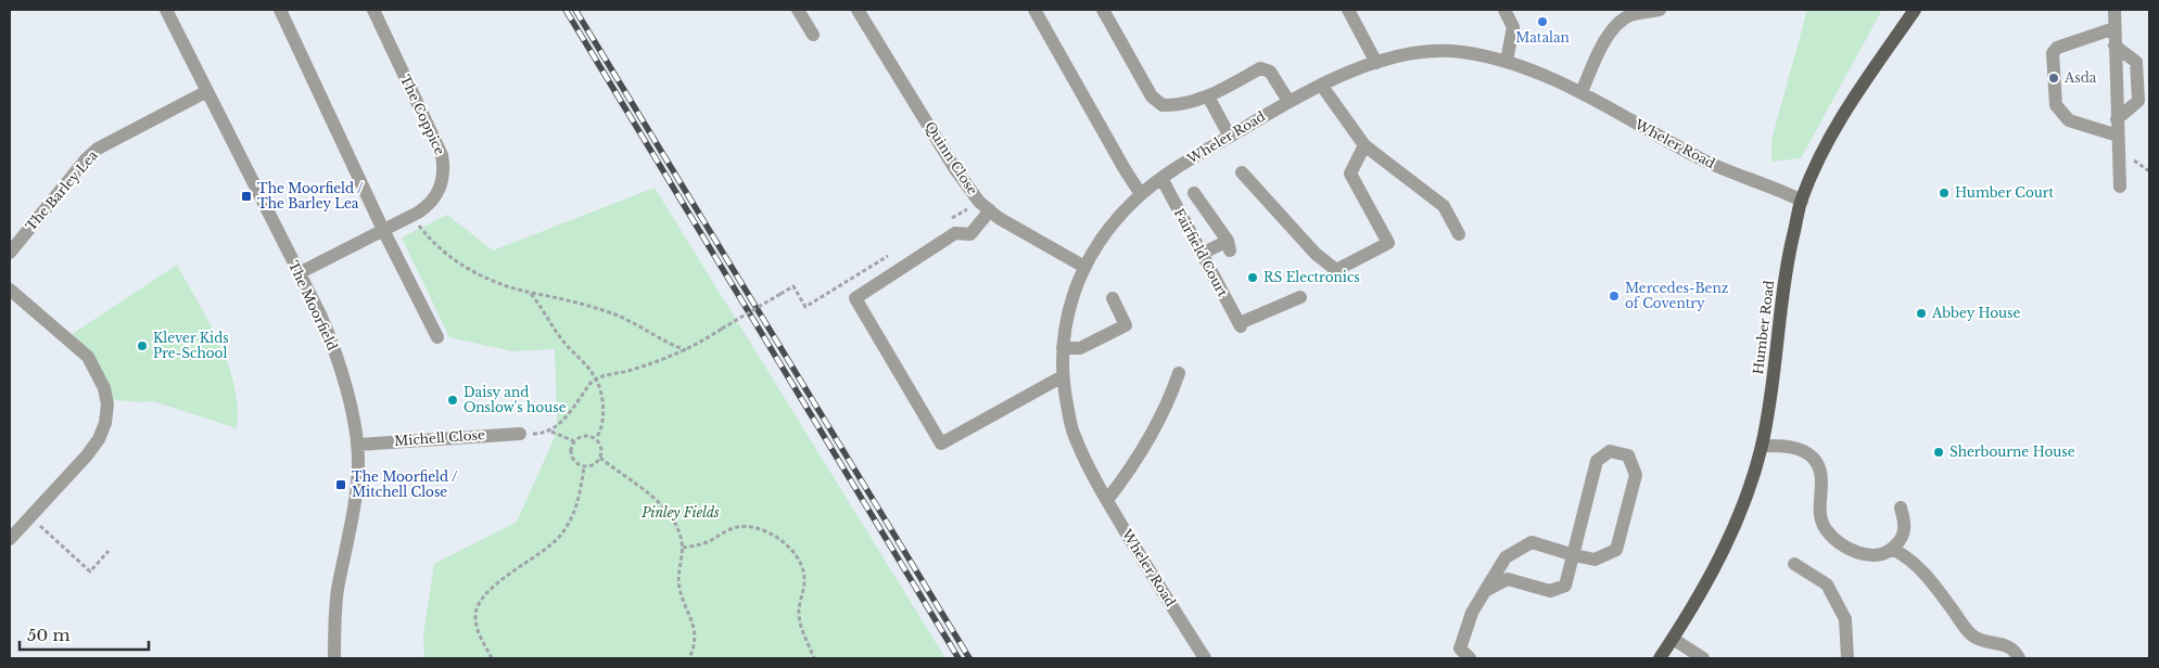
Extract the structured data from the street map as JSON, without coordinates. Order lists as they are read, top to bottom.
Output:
{
  "streets": {
    "main road": ["Humber Road"],
    "street": [
      "The Coppice",
      "Wheler Road",
      "Quinn Close",
      "The Barley Lea",
      "Fairfield Court",
      "The Moorfield",
      "Michell Close"
    ]
  },
  "crossings": [
    ["The Coppice", "The Moorfield"],
    ["Wheler Road", "Quinn Close"],
    ["Wheler Road", "Fairfield Court"],
    ["Wheler Road", "Humber Road"],
    ["The Barley Lea", "The Moorfield"],
    ["The Moorfield", "Michell Close"]
  ],
  "parks": ["Pinley Fields"],
  "places": {
    "other": [
      "Matalan",
      "Asda",
      "Humber Court",
      "RS Electronics",
      "Mercedes-Benz of Coventry",
      "Abbey House",
      "Klever Kids Pre-School",
      "Daisy and Onslow's house",
      "Sherbourne House"
    ],
    "transit": ["The Moorfield / The Barley Lea", "The Moorfield / Mitchell Close"]
  },
  "scale_bar": "50 m"
}
